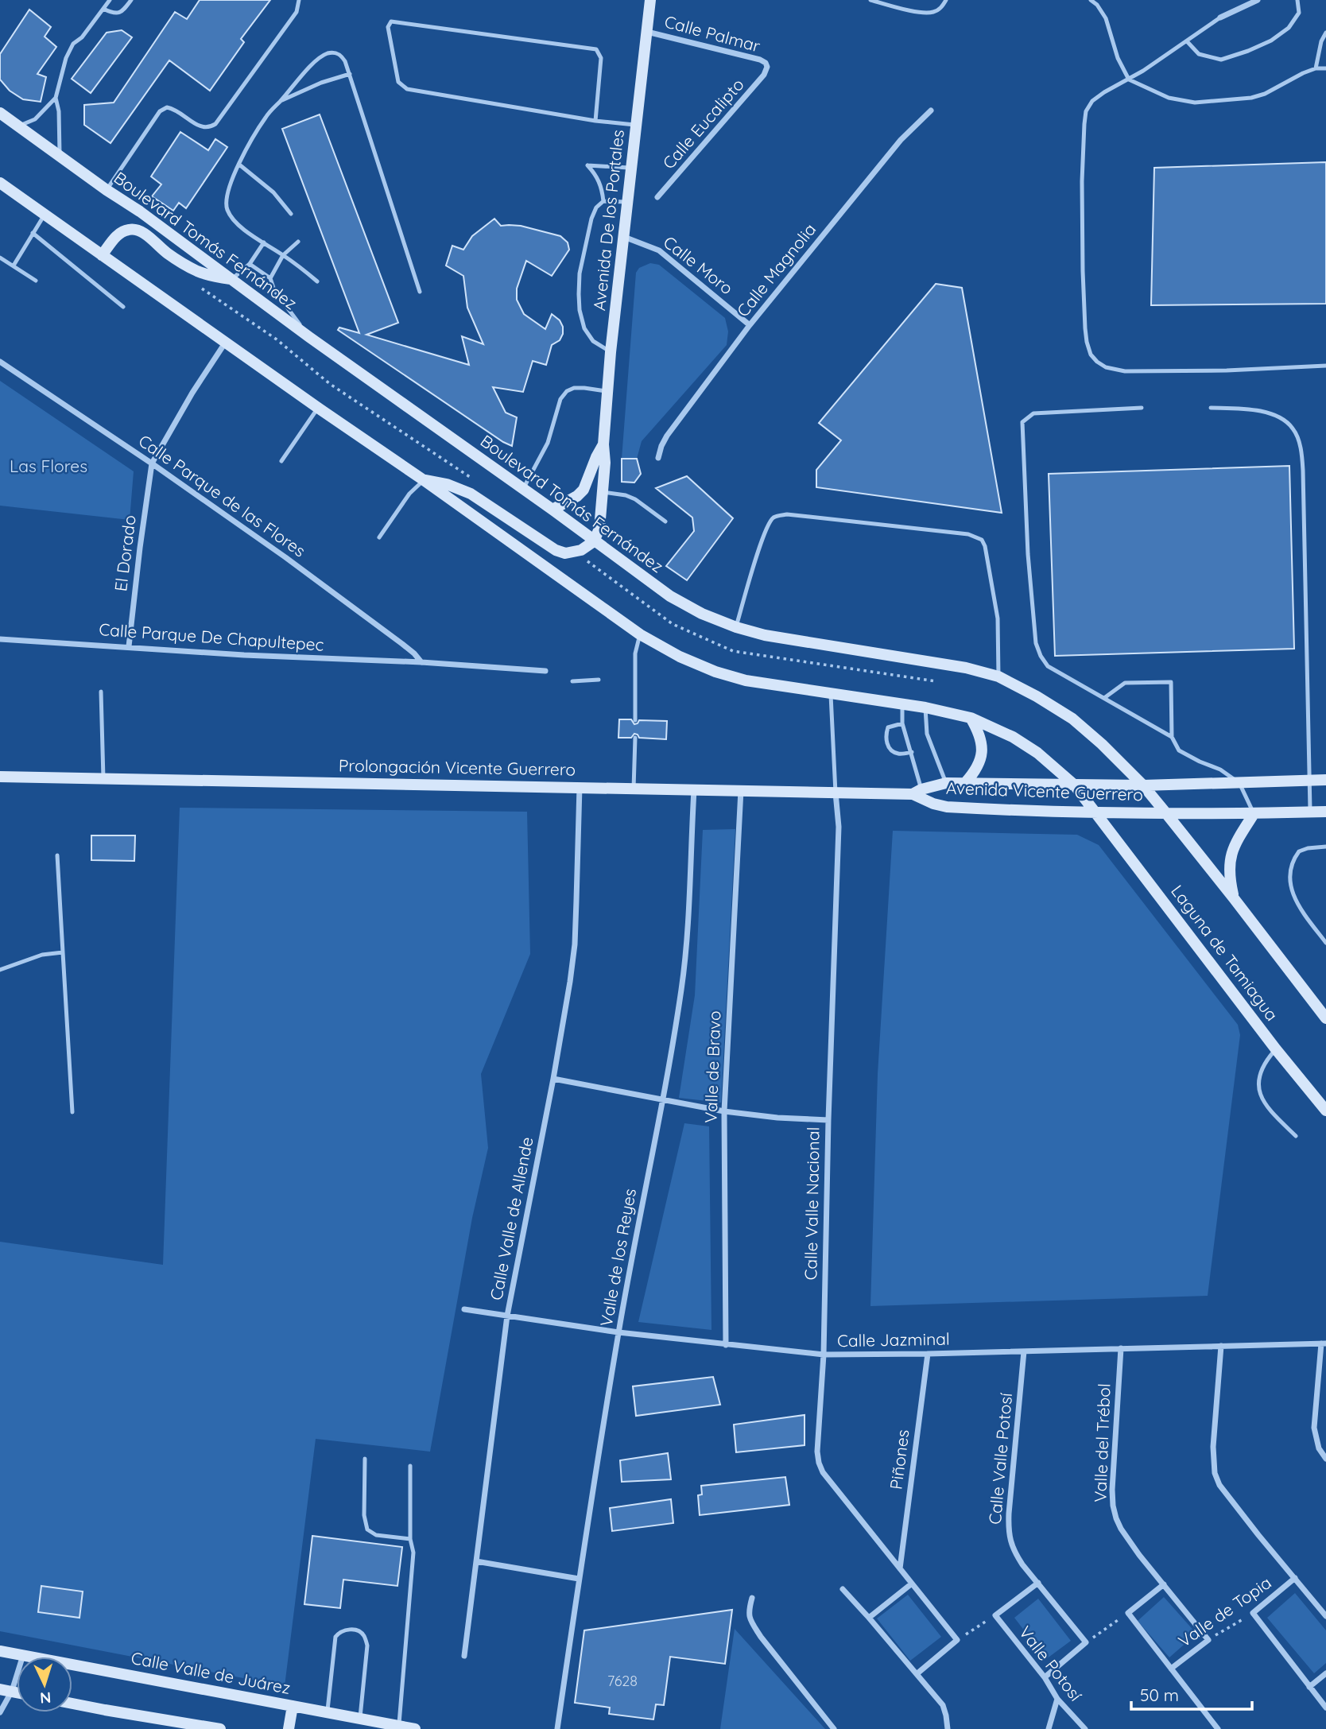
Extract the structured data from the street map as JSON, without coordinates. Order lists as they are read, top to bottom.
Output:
{
  "streets": {
    "main road": [
      "Avenida De los Portales",
      "Boulevard Tomás Fernández",
      "Prolongación Vicente Guerrero",
      "Avenida Vicente Guerrero",
      "Laguna de Tamiagua",
      "Calle Valle de Juárez"
    ],
    "street": [
      "Calle Palmar",
      "Calle Eucalipto",
      "Calle Moro",
      "Calle Magnolia",
      "Calle Parque de las Flores",
      "El Dorado",
      "Calle Parque De Chapultepec",
      "Valle de Bravo",
      "Calle Valle Nacional",
      "Calle Valle de Allende",
      "Valle de los Reyes",
      "Calle Jazminal",
      "Valle del Trébol",
      "Calle Valle Potosí",
      "Piñones",
      "Valle de Topia",
      "Valle Potosí"
    ]
  },
  "crossings": [
    ["Calle Palmar", "Calle Eucalipto"],
    ["Calle Palmar", "Avenida De los Portales"],
    ["Avenida De los Portales", "Boulevard Tomás Fernández"],
    ["Avenida De los Portales", "Calle Moro"],
    ["Boulevard Tomás Fernández", "Avenida Vicente Guerrero"],
    ["Calle Moro", "Calle Magnolia"],
    ["Calle Parque de las Flores", "El Dorado"],
    ["Calle Parque de las Flores", "Calle Parque De Chapultepec"],
    ["El Dorado", "Calle Parque De Chapultepec"],
    ["Prolongación Vicente Guerrero", "Avenida Vicente Guerrero"],
    ["Prolongación Vicente Guerrero", "Valle de Bravo"],
    ["Prolongación Vicente Guerrero", "Calle Valle Nacional"],
    ["Prolongación Vicente Guerrero", "Calle Valle de Allende"],
    ["Prolongación Vicente Guerrero", "Valle de los Reyes"],
    ["Avenida Vicente Guerrero", "Laguna de Tamiagua"],
    ["Valle de Bravo", "Calle Jazminal"],
    ["Calle Valle Nacional", "Calle Jazminal"],
    ["Calle Valle Nacional", "Piñones"],
    ["Calle Valle de Allende", "Calle Jazminal"],
    ["Valle de los Reyes", "Calle Jazminal"],
    ["Calle Jazminal", "Valle del Trébol"],
    ["Calle Jazminal", "Calle Valle Potosí"],
    ["Calle Jazminal", "Piñones"],
    ["Valle del Trébol", "Valle de Topia"]
  ],
  "parks": ["Las Flores"],
  "house_numbers": ["7628"],
  "scale_bar": "50 m",
  "north": "bottom"
}
